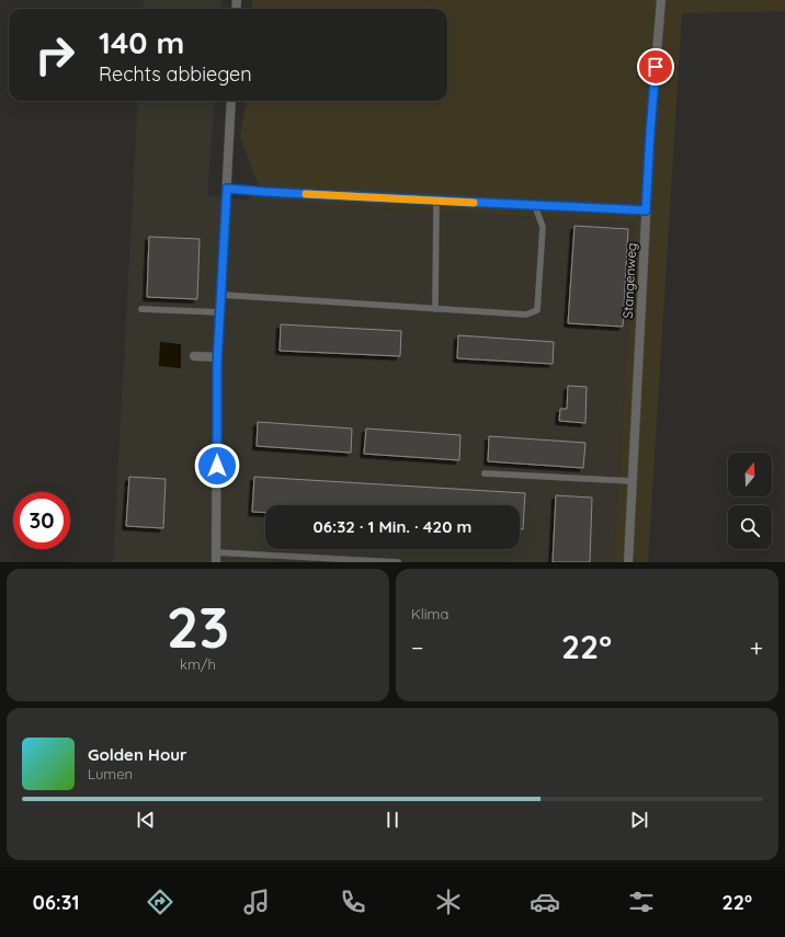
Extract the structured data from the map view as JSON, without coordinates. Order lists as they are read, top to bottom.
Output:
{
  "streets": {
    "street": ["Stangenweg"]
  },
  "north": "top",
  "page": {
    "turn": ["140 m", "Rechts abbiegen"],
    "limit": "30",
    "trip": "06:32 · 1 Min. · 420 m",
    "tile": [
      ["23", "km/h"],
      "Klima"
    ],
    "heat": ["−", "22°", "+"],
    "song": ["Golden Hour", "Lumen"],
    "tabs": ["06:31", "22°"]
  }
}
